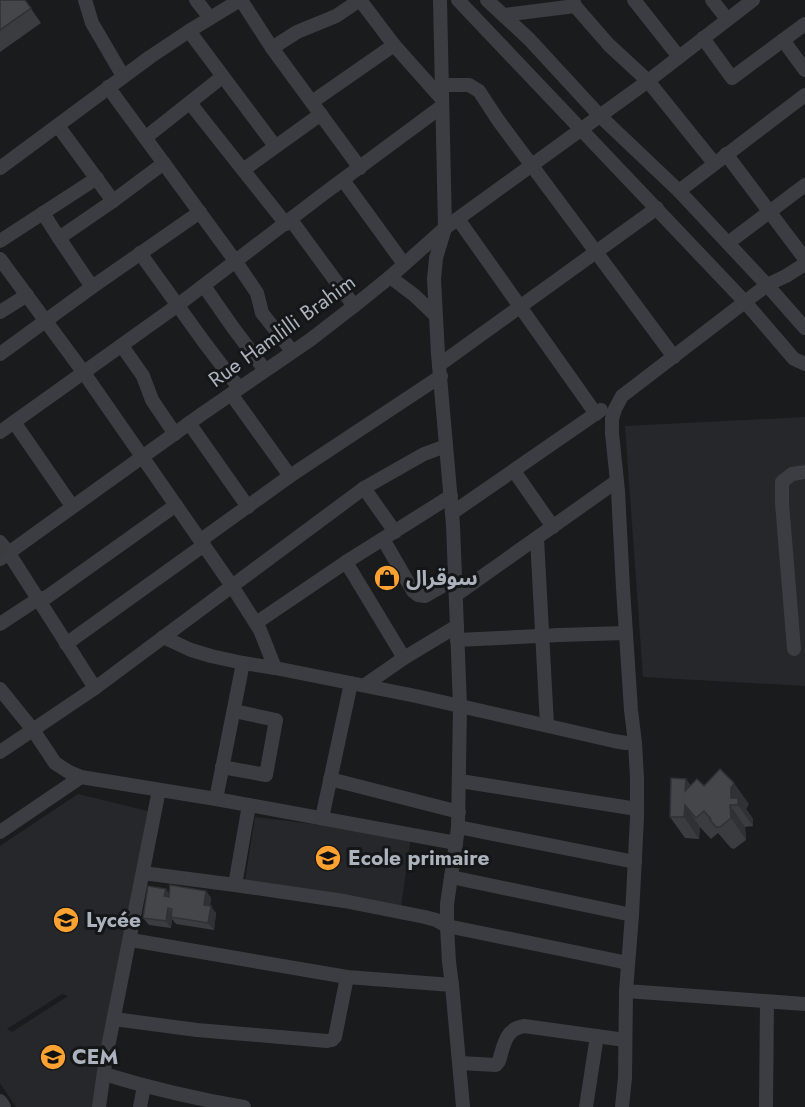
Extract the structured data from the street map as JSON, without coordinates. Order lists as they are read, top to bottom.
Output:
{
  "streets": {
    "street": ["Rue Hamlilli Brahim"]
  },
  "places": {
    "shop": ["سوقرال"],
    "school or university": ["Ecole primaire", "Lycée", "CEM"]
  }
}
